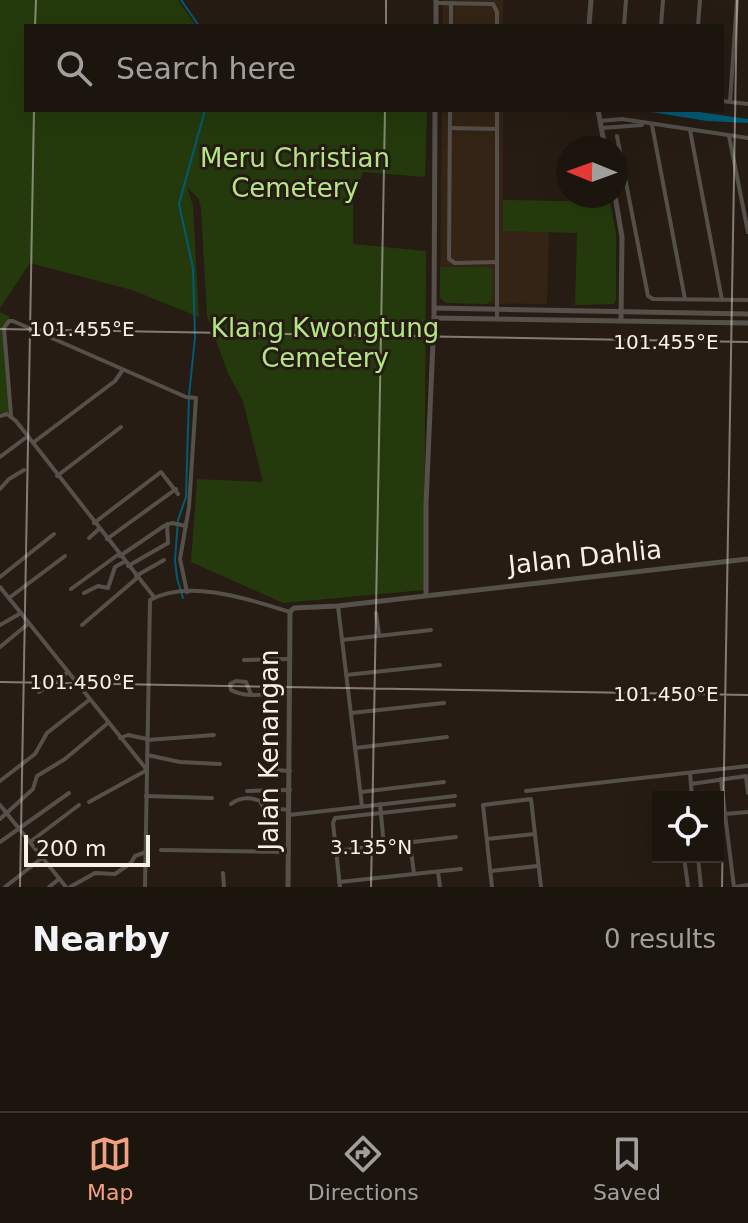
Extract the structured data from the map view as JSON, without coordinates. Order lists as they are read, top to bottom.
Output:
{
  "streets": {
    "street": ["Jalan Dahlia", "Jalan Kenangan"]
  },
  "crossings": [
    ["Jalan Dahlia", "Jalan Kenangan"]
  ],
  "parks": ["Meru Christian Cemetery", "Klang Kwongtung Cemetery"],
  "scale_bar": "200 m",
  "north": "left",
  "page": {
    "search": "Search here",
    "scale": "200 m",
    "heading": ["Nearby", "0 results"],
    "nav": ["Map", "Directions", "Saved"]
  },
  "coordinates": ["101.455°E", "101.450°E", "3.135°N"]
}
